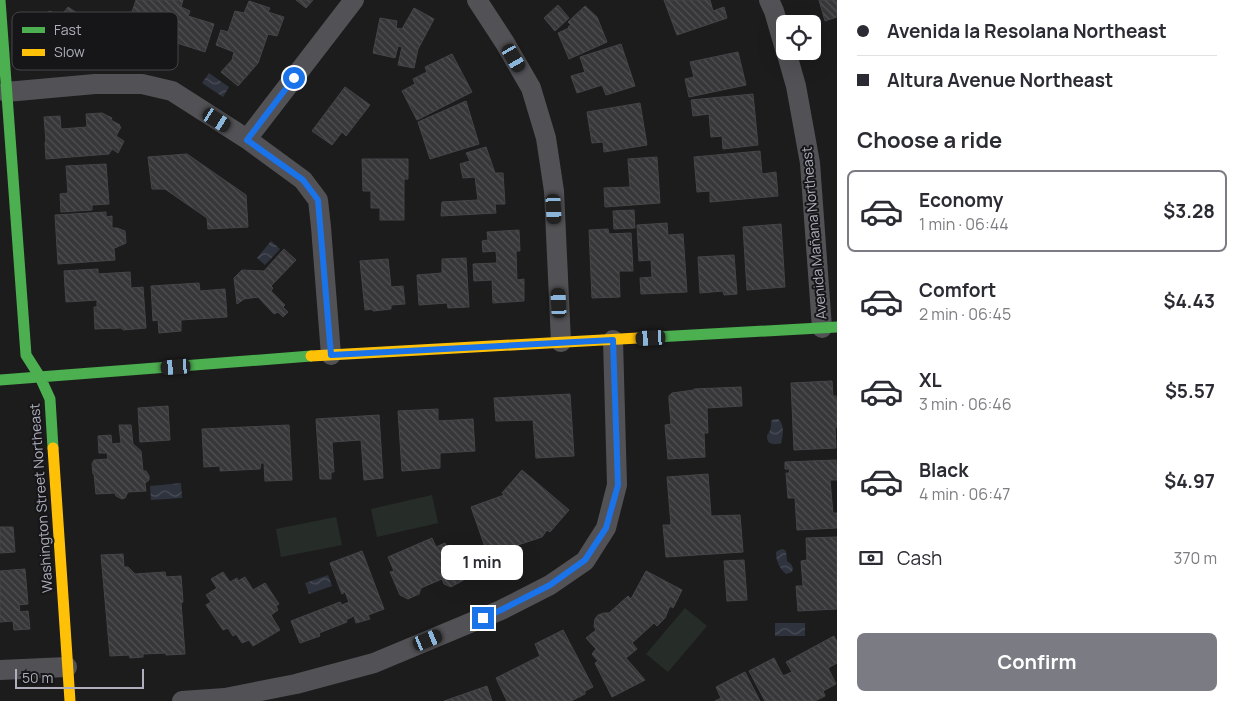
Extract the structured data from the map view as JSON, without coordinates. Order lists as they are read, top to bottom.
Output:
{
  "streets": {
    "street": ["Avenida Mañana Northeast", "Washington Street Northeast"]
  },
  "legend": ["Fast", "Slow"],
  "scale_bar": "50 m",
  "page": {
    "banner": ["Avenida la Resolana Northeast", "Altura Avenue Northeast"],
    "heading": "Choose a ride",
    "list": [
      {
        "name": "Economy",
        "note": "1 min · 06:44",
        "value": "$3.28"
      },
      {
        "name": "Comfort",
        "note": "2 min · 06:45",
        "value": "$4.43"
      },
      {
        "name": "XL",
        "note": "3 min · 06:46",
        "value": "$5.57"
      },
      {
        "name": "Black",
        "note": "4 min · 06:47",
        "value": "$4.97"
      }
    ],
    "pay": ["Cash", "370 m"],
    "bubble": "1 min",
    "buttons": "Confirm",
    "scale": "50 m"
  }
}
